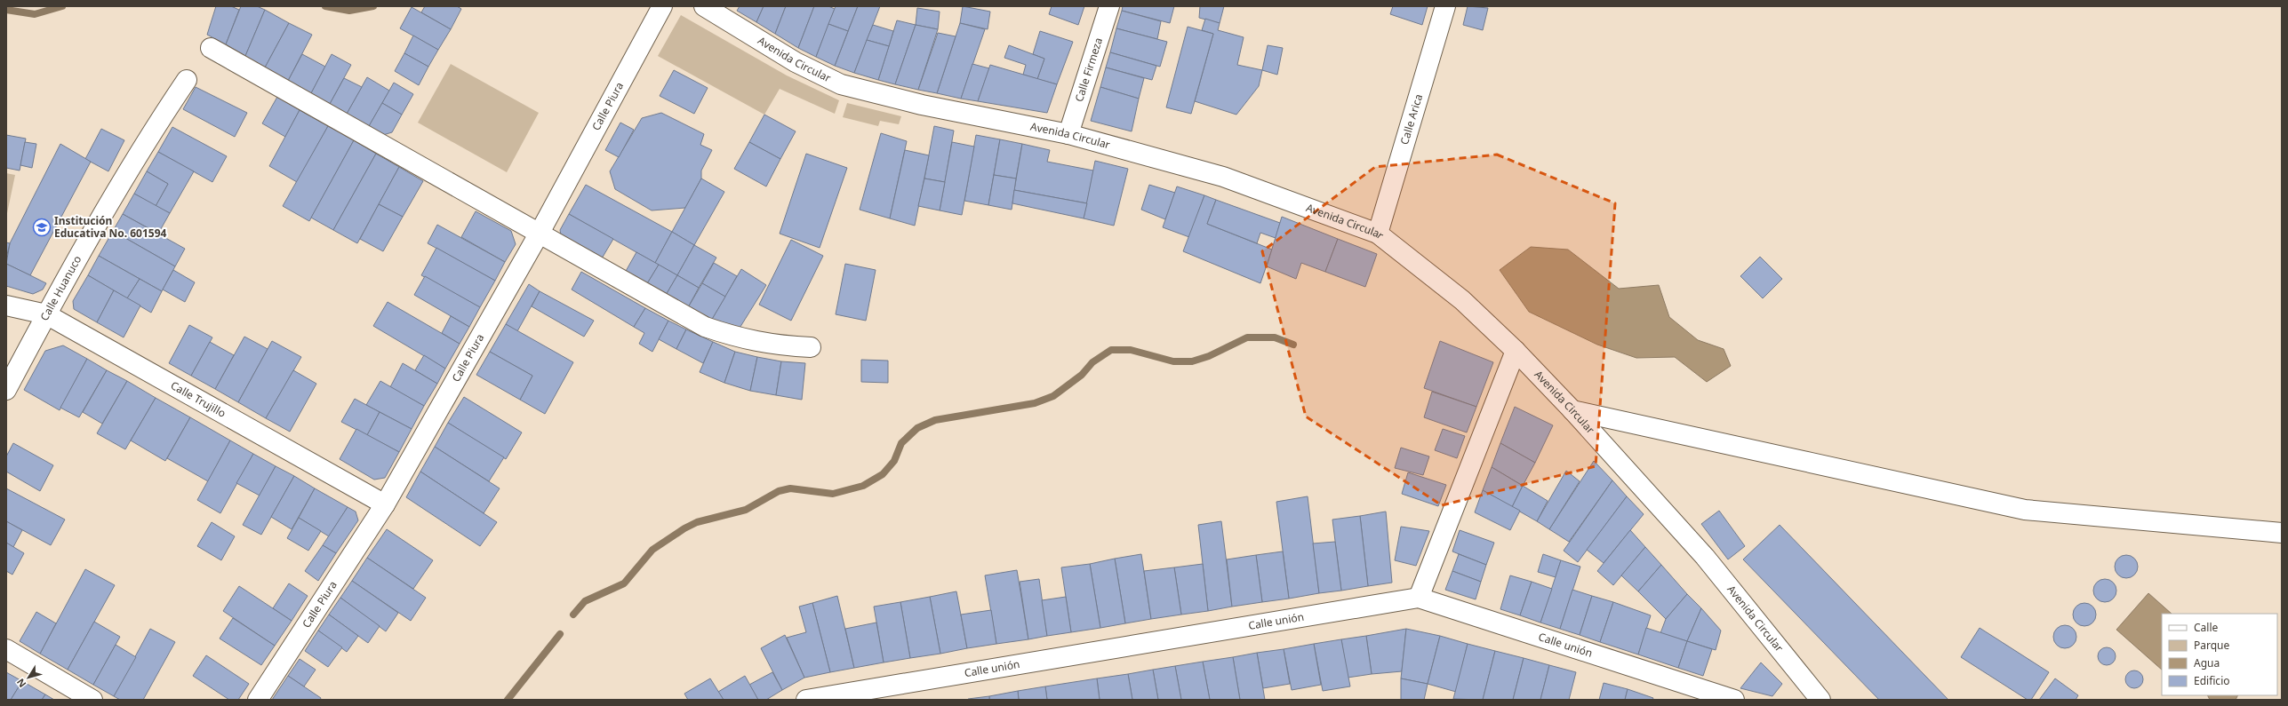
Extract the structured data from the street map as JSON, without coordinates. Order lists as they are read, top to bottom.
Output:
{
  "streets": {
    "street": [
      "Avenida Circular",
      "Calle Firmeza",
      "Calle Piura",
      "Calle Arica",
      "Calle Huanuco",
      "Calle Trujillo",
      "Calle unión"
    ]
  },
  "crossings": [
    ["Avenida Circular", "Calle Firmeza"],
    ["Avenida Circular", "Calle Arica"],
    ["Calle Piura", "Calle Trujillo"],
    ["Calle Huanuco", "Calle Trujillo"]
  ],
  "places": {
    "school or university": ["Institución Educativa No. 601594"]
  },
  "legend": [
    "Calle",
    "Parque",
    "Agua",
    "Edificio"
  ],
  "north": "bottom left"
}
